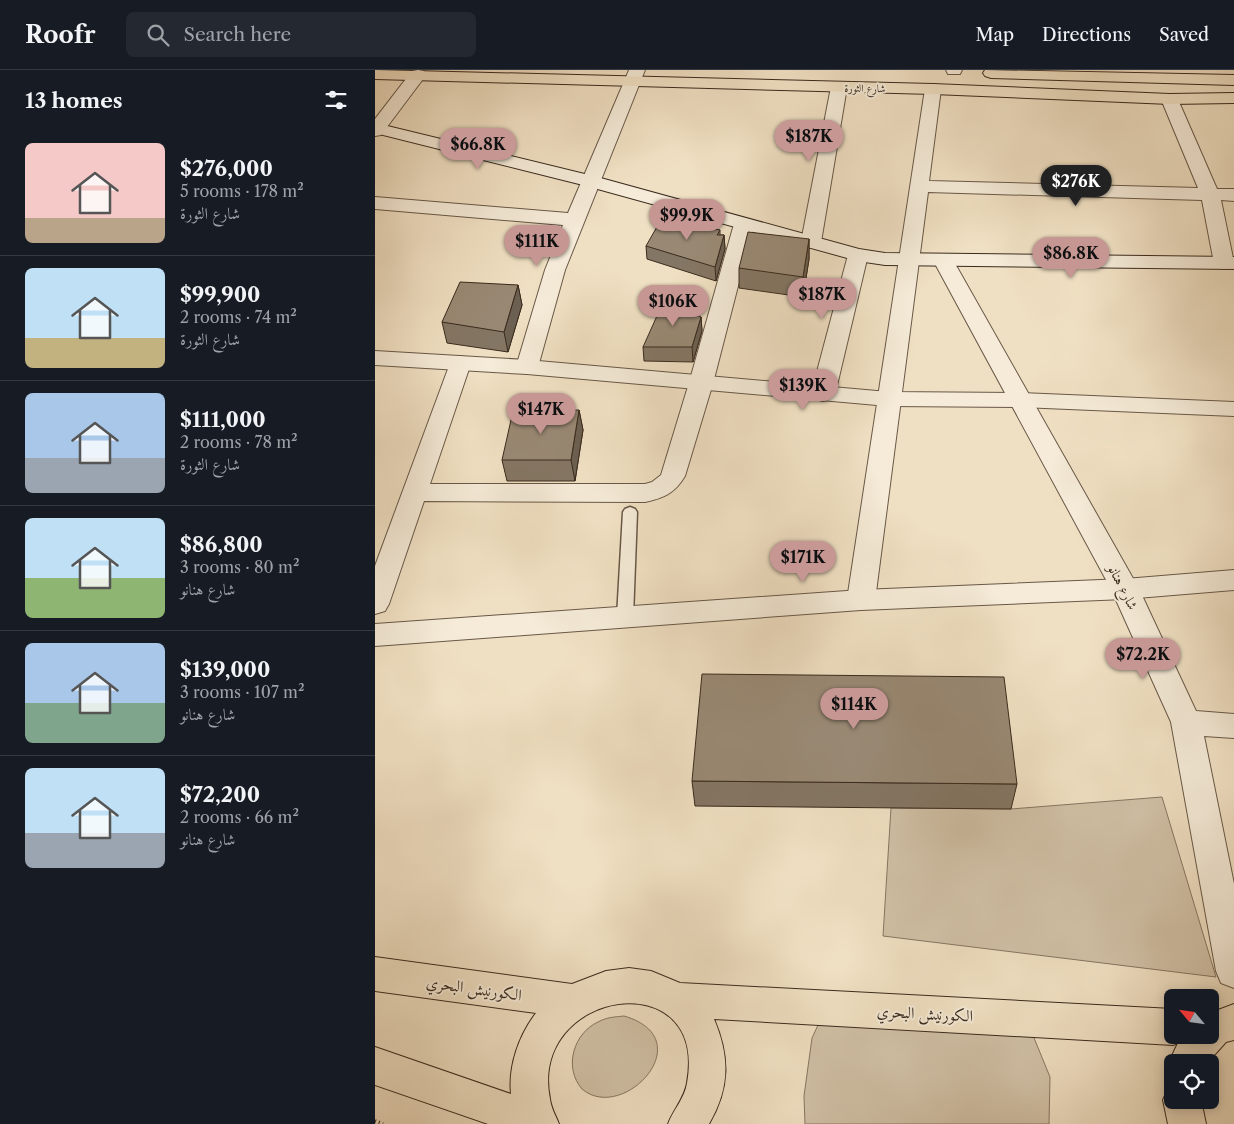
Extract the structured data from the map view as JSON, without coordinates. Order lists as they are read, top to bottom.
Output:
{
  "streets": {
    "main road": ["شارع الثورة", "الكورنيش البحري"],
    "street": ["شارع هنانو"]
  },
  "north": "top left",
  "page": {
    "header": "Roofr",
    "search": "Search here",
    "nav": ["Map", "Directions", "Saved"],
    "heading": "13 homes",
    "price": [
      "$187K",
      "$66.8K",
      "$276K",
      "$99.9K",
      "$111K",
      "$86.8K",
      "$187K",
      "$106K",
      "$139K",
      "$147K",
      "$171K",
      "$72.2K",
      "$114K"
    ],
    "list": [
      {
        "name": "$276,000",
        "note": "5 rooms · 178 m² · شارع الثورة"
      },
      {
        "name": "$99,900",
        "note": "2 rooms · 74 m² · شارع الثورة"
      },
      {
        "name": "$111,000",
        "note": "2 rooms · 78 m² · شارع الثورة"
      },
      {
        "name": "$86,800",
        "note": "3 rooms · 80 m² · شارع هنانو"
      },
      {
        "name": "$139,000",
        "note": "3 rooms · 107 m² · شارع هنانو"
      },
      {
        "name": "$72,200",
        "note": "2 rooms · 66 m² · شارع هنانو"
      }
    ]
  }
}
